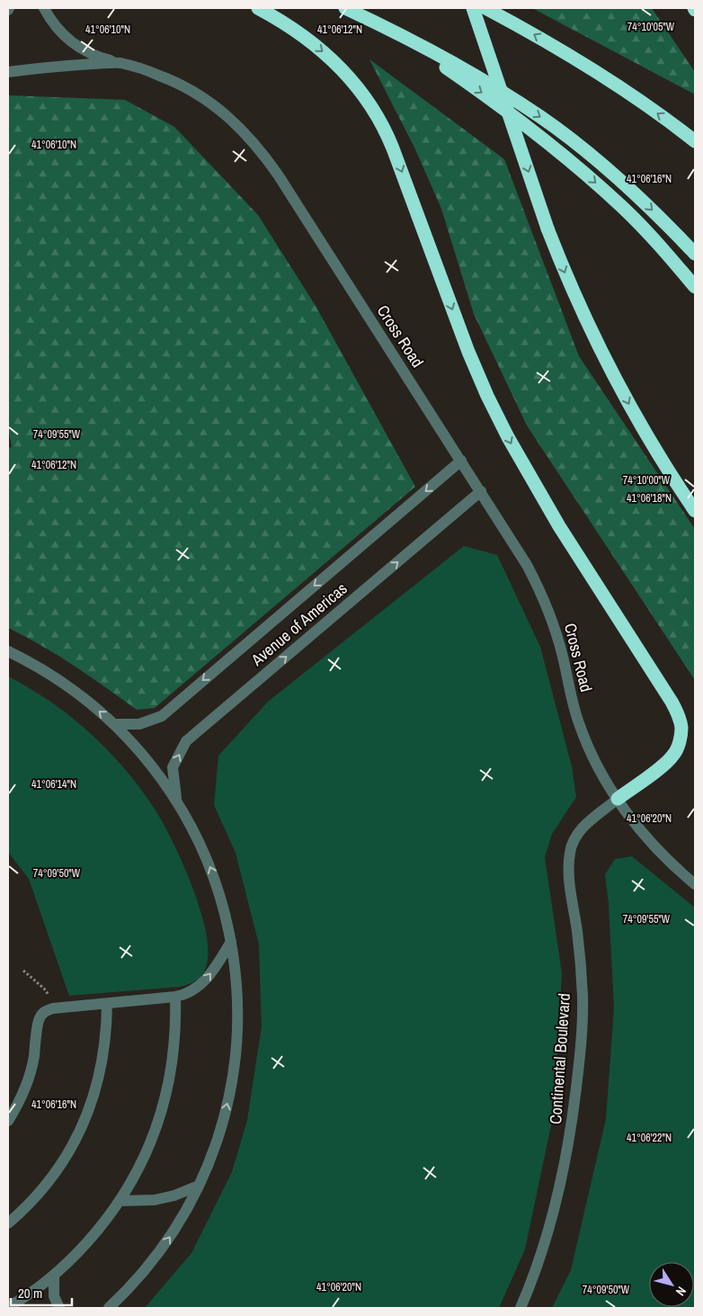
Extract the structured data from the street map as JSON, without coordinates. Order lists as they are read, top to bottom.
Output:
{
  "streets": {
    "street": ["Cross Road", "Avenue of Americas", "Continental Boulevard"]
  },
  "crossings": [
    ["Cross Road", "Avenue of Americas"],
    ["Cross Road", "Continental Boulevard"]
  ],
  "scale_bar": "20 m",
  "north": "bottom right",
  "coordinates": [
    "74°10'05\"W",
    "41°06'12\"N",
    "41°06'10\"N",
    "41°06'16\"N",
    "74°09'55\"W",
    "74°10'00\"W",
    "41°06'18\"N",
    "41°06'14\"N",
    "41°06'20\"N",
    "74°09'50\"W",
    "41°06'22\"N"
  ]
}
